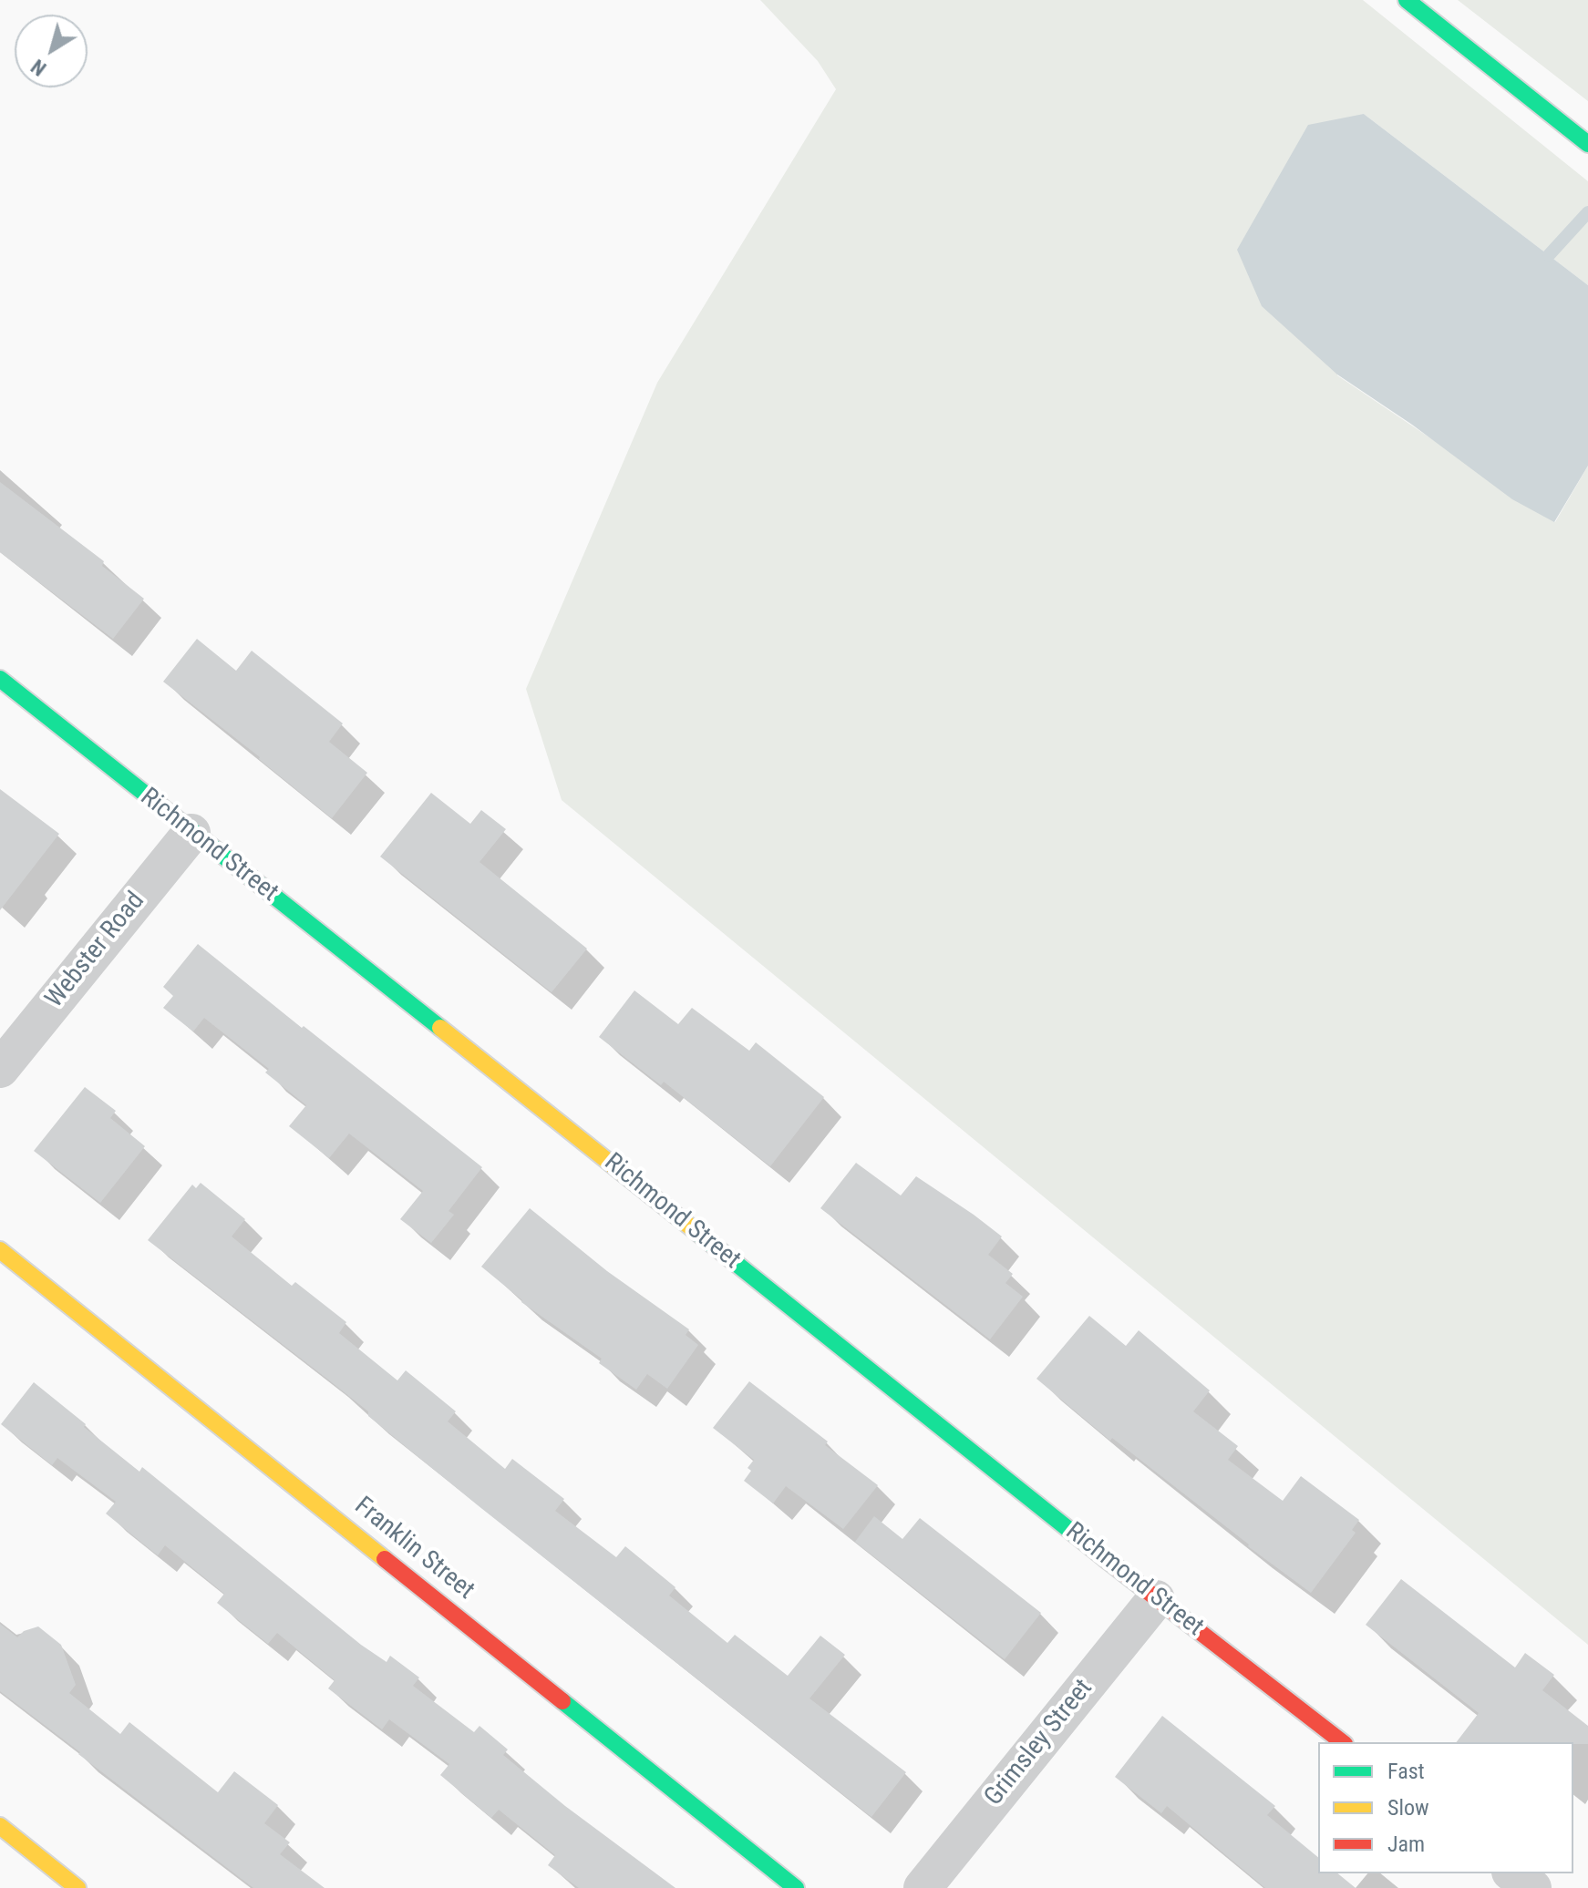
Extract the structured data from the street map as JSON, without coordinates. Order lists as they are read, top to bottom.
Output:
{
  "streets": {
    "street": [
      "Richmond Street",
      "Webster Road",
      "Franklin Street",
      "Grimsley Street"
    ]
  },
  "crossings": [
    ["Richmond Street", "Webster Road"],
    ["Richmond Street", "Grimsley Street"]
  ],
  "legend": ["Fast", "Slow", "Jam"],
  "north": "bottom left"
}
